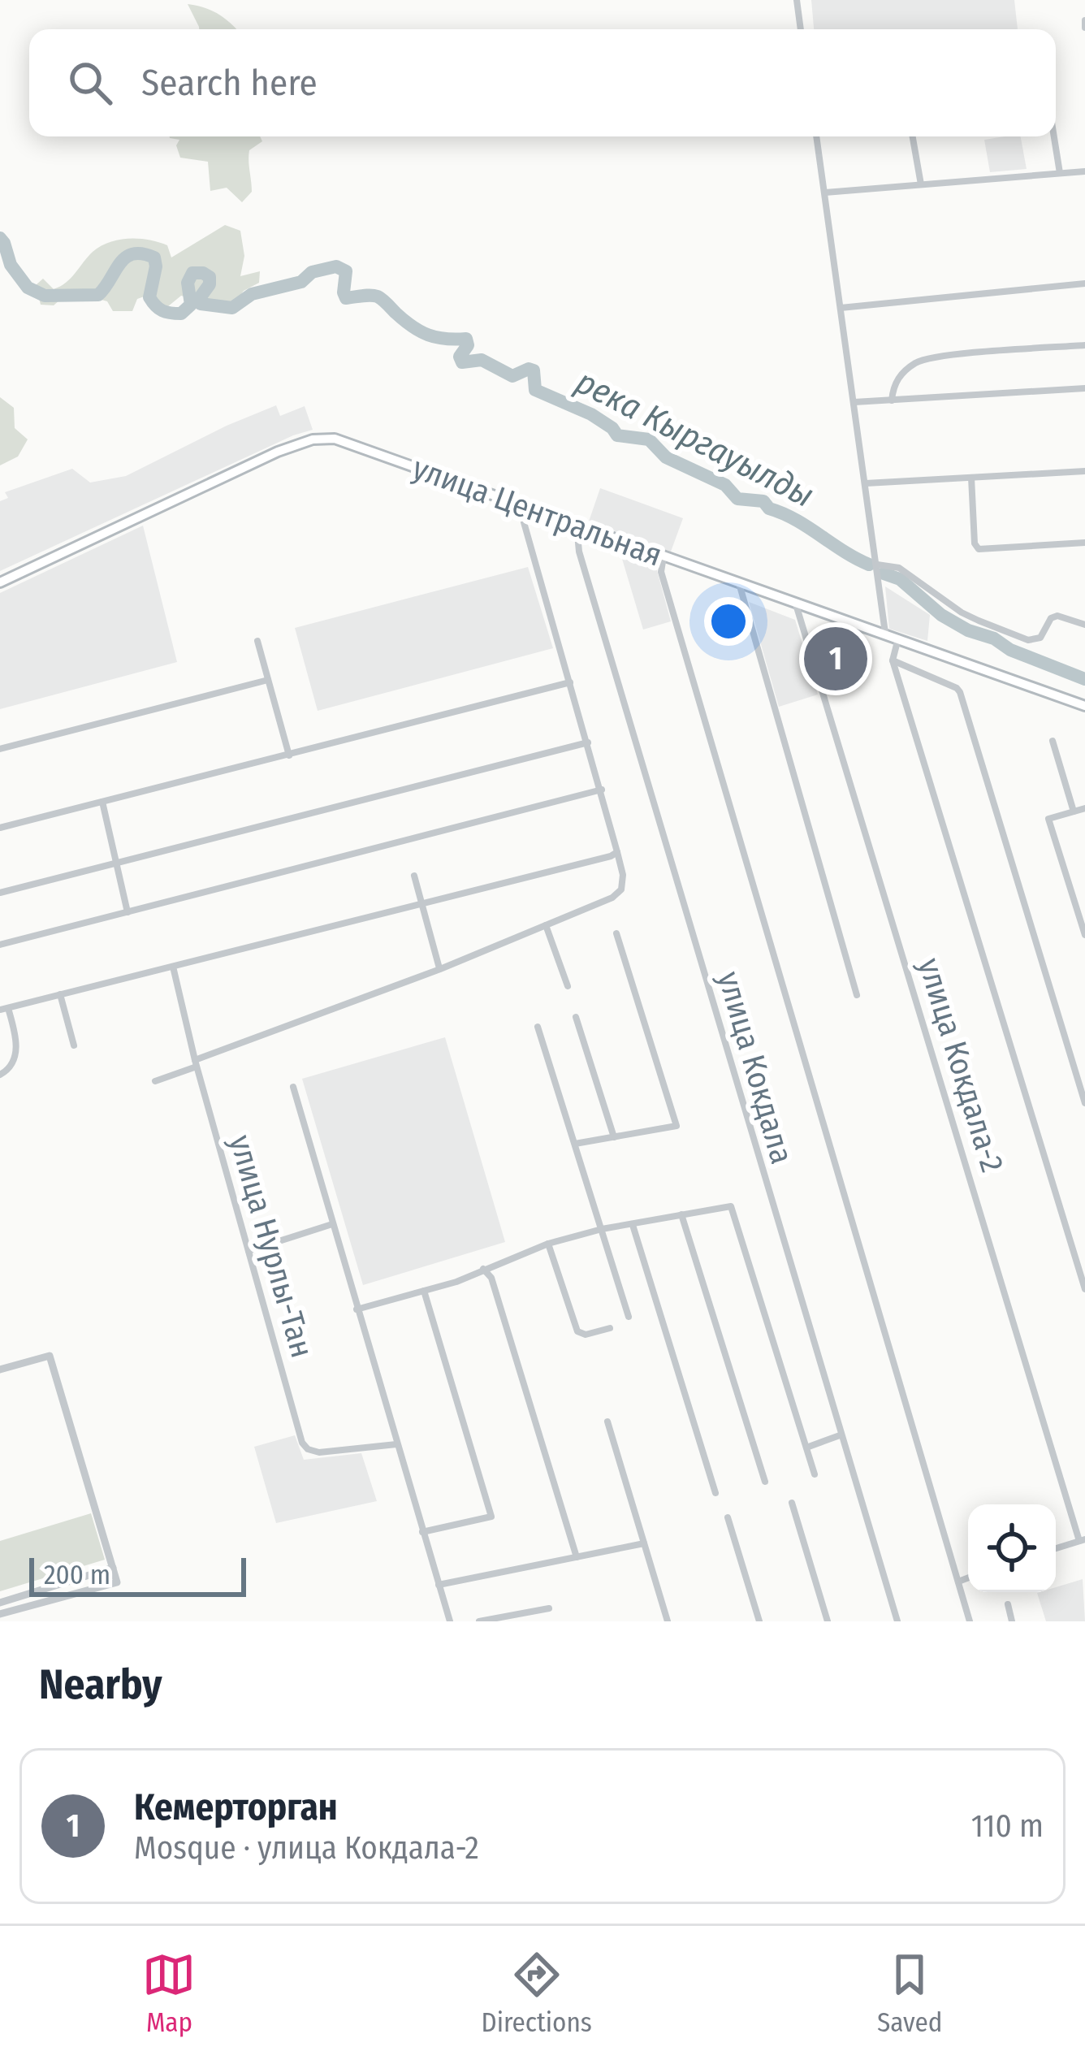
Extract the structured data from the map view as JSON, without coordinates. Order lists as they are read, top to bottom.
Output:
{
  "streets": {
    "main road": ["улица Центральная"],
    "street": ["улица Кокдала-2", "улица Кокдала", "улица Нурлы-Тан"]
  },
  "crossings": [
    ["улица Центральная", "улица Кокдала-2"],
    ["улица Центральная", "улица Кокдала"]
  ],
  "water": ["река Кыргауылды"],
  "scale_bar": "200 m",
  "page": {
    "search": "Search here",
    "pins": "1",
    "scale": "200 m",
    "heading": "Nearby",
    "list": [
      {
        "mark": "1",
        "name": "Кемерторган",
        "note": "Mosque · улица Кокдала-2",
        "value": "110 m"
      }
    ],
    "nav": ["Map", "Directions", "Saved"]
  }
}
